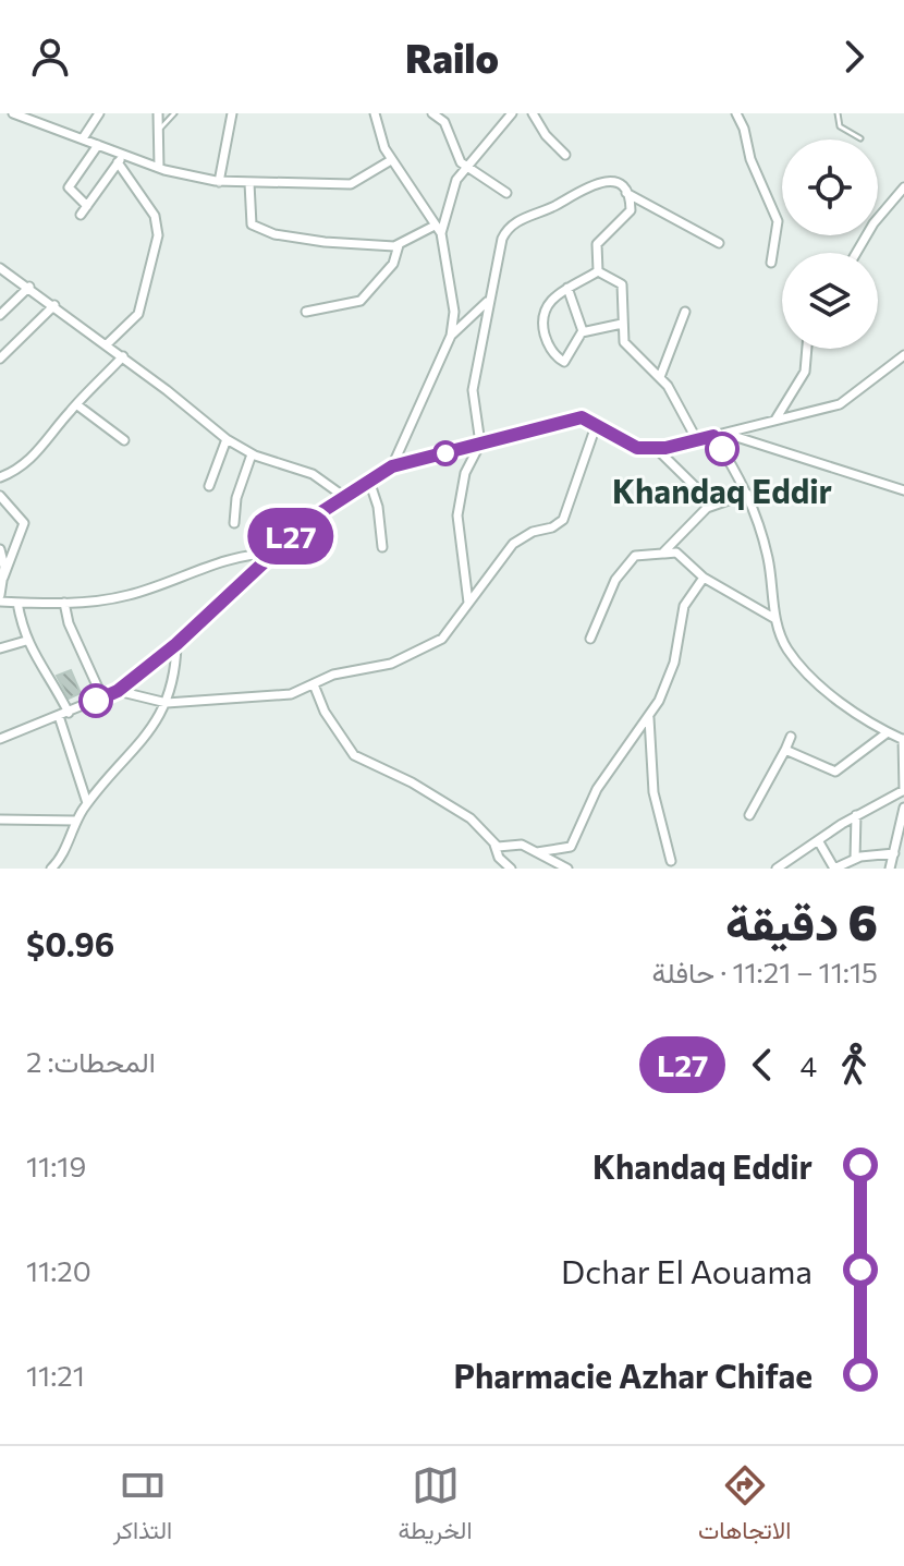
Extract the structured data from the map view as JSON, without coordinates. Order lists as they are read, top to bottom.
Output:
{
  "places": ["Khandaq Eddir"],
  "lines": ["bus line L27"],
  "page": {
    "header": "Railo",
    "on_map": "L27",
    "heading": ["6 دقيقة", "11:15 – 11:21 · حافلة", "$0.96"],
    "legs": ["4", "L27", "المحطات: 2"],
    "list": [
      {
        "name": "Khandaq Eddir",
        "value": "11:19"
      },
      {
        "name": "Dchar El Aouama",
        "value": "11:20"
      },
      {
        "name": "Pharmacie Azhar Chifae",
        "value": "11:21"
      }
    ],
    "tabs": ["الاتجاهات", "الخريطة", "التذاكر"]
  }
}
